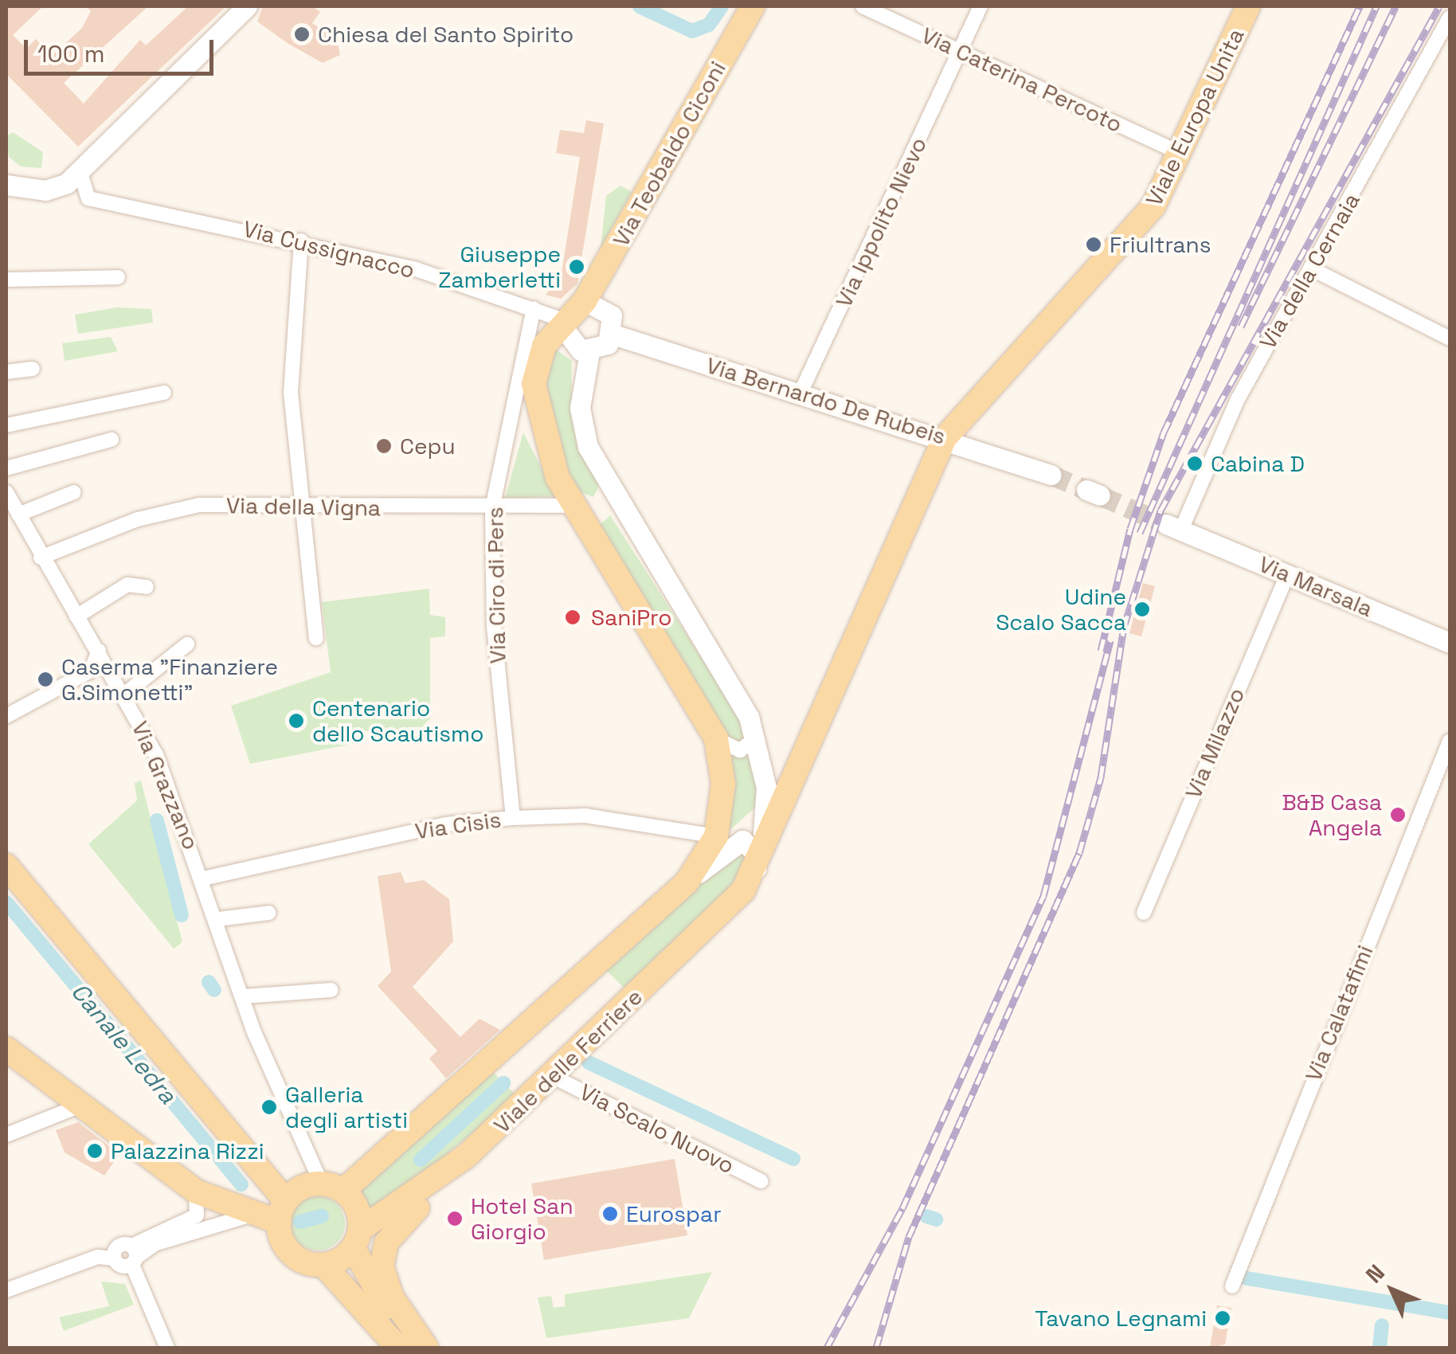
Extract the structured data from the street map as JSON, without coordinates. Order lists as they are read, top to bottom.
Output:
{
  "streets": {
    "main road": ["Viale Europa Unita", "Via Teobaldo Ciconi", "Viale delle Ferriere"],
    "street": [
      "Via Caterina Percoto",
      "Via Ippolito Nievo",
      "Via Cussignacco",
      "Via della Cernaia",
      "Via Bernardo De Rubeis",
      "Via della Vigna",
      "Via Ciro di Pers",
      "Via Marsala",
      "Via Milazzo",
      "Via Grazzano",
      "Via Cisis",
      "Via Calatafimi",
      "Via Scalo Nuovo"
    ]
  },
  "crossings": [
    ["Via Caterina Percoto", "Viale Europa Unita"],
    ["Via Caterina Percoto", "Via Ippolito Nievo"],
    ["Viale Europa Unita", "Via Bernardo De Rubeis"],
    ["Viale Europa Unita", "Viale delle Ferriere"],
    ["Via Teobaldo Ciconi", "Via Cussignacco"],
    ["Via Teobaldo Ciconi", "Via Bernardo De Rubeis"],
    ["Via Ippolito Nievo", "Via Bernardo De Rubeis"],
    ["Via Cussignacco", "Via Bernardo De Rubeis"],
    ["Via Cussignacco", "Via Ciro di Pers"],
    ["Via della Cernaia", "Via Marsala"],
    ["Via Bernardo De Rubeis", "Viale delle Ferriere"],
    ["Via della Vigna", "Via Ciro di Pers"],
    ["Via della Vigna", "Via Grazzano"],
    ["Via Ciro di Pers", "Via Cisis"],
    ["Via Marsala", "Via Milazzo"],
    ["Via Grazzano", "Via Cisis"],
    ["Via Grazzano", "Viale delle Ferriere"],
    ["Viale delle Ferriere", "Via Scalo Nuovo"]
  ],
  "water": ["Canale Ledra"],
  "places": [
    "Chiesa del Santo Spirito",
    "Friultrans",
    "Giuseppe Zamberletti",
    "Cepu",
    "Cabina D",
    "Udine Scalo Sacca",
    "SaniPro",
    "Caserma \"Finanziere G.Simonetti\"",
    "Centenario dello Scautismo",
    "B&B Casa Angela",
    "Galleria degli artisti",
    "Palazzina Rizzi",
    "Eurospar",
    "Hotel San Giorgio",
    "Tavano Legnami"
  ],
  "scale_bar": "100 m",
  "north": "top left"
}
